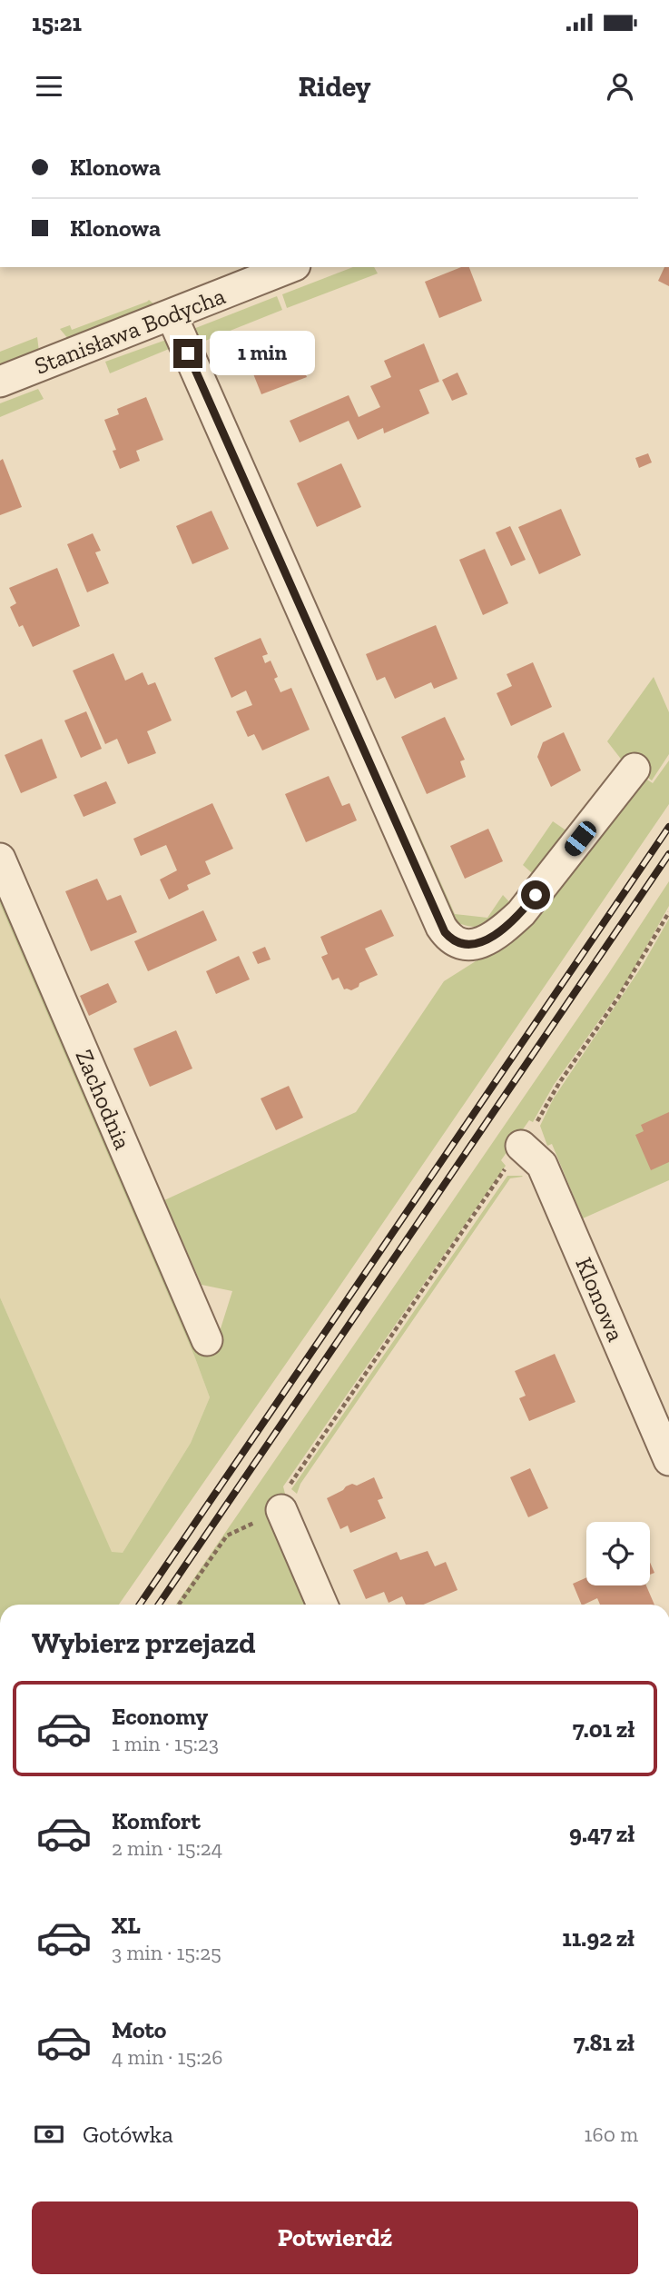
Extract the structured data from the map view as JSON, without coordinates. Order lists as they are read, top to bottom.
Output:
{
  "streets": {
    "street": ["Stanisława Bodycha", "Zachodnia", "Klonowa"]
  },
  "page": {
    "status": "15:21",
    "header": "Ridey",
    "banner": ["Klonowa", "Klonowa"],
    "bubble": "1 min",
    "heading": "Wybierz przejazd",
    "list": [
      {
        "name": "Economy",
        "note": "1 min · 15:23",
        "value": "7.01 zł"
      },
      {
        "name": "Komfort",
        "note": "2 min · 15:24",
        "value": "9.47 zł"
      },
      {
        "name": "XL",
        "note": "3 min · 15:25",
        "value": "11.92 zł"
      },
      {
        "name": "Moto",
        "note": "4 min · 15:26",
        "value": "7.81 zł"
      }
    ],
    "pay": ["Gotówka", "160 m"],
    "buttons": "Potwierdź"
  }
}
